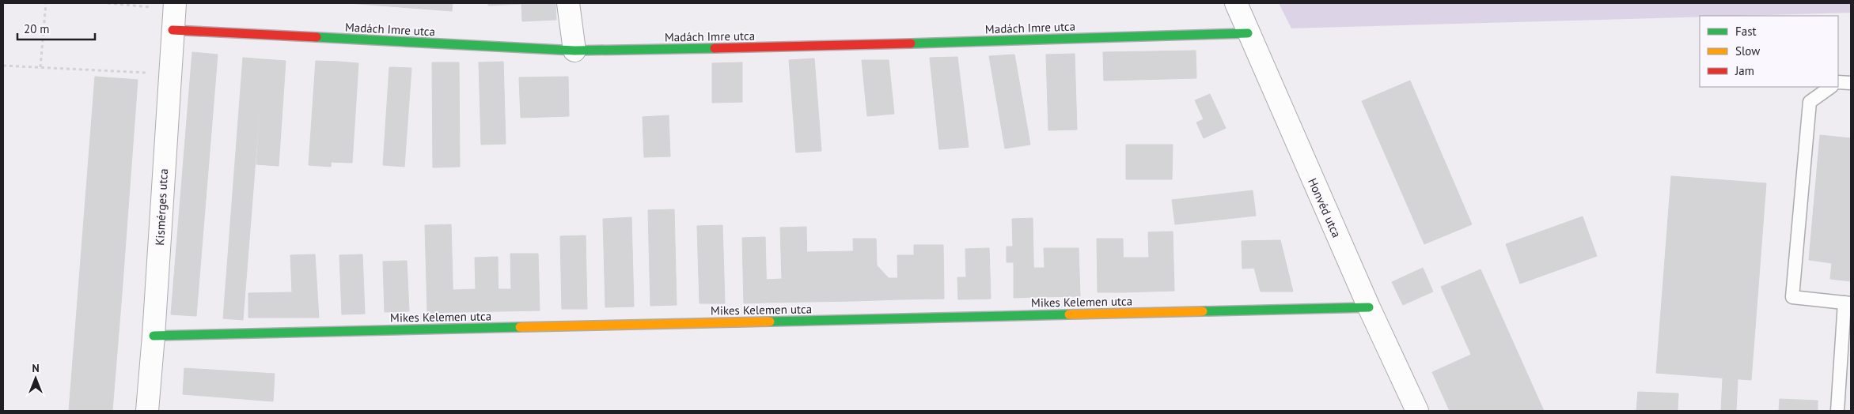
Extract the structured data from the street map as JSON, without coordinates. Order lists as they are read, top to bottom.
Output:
{
  "streets": {
    "street": [
      "Madách Imre utca",
      "Kismérges utca",
      "Honvéd utca",
      "Mikes Kelemen utca"
    ]
  },
  "crossings": [
    ["Madách Imre utca", "Kismérges utca"],
    ["Madách Imre utca", "Honvéd utca"],
    ["Kismérges utca", "Mikes Kelemen utca"],
    ["Honvéd utca", "Mikes Kelemen utca"]
  ],
  "legend": ["Fast", "Slow", "Jam"],
  "scale_bar": "20 m",
  "north": "top"
}
